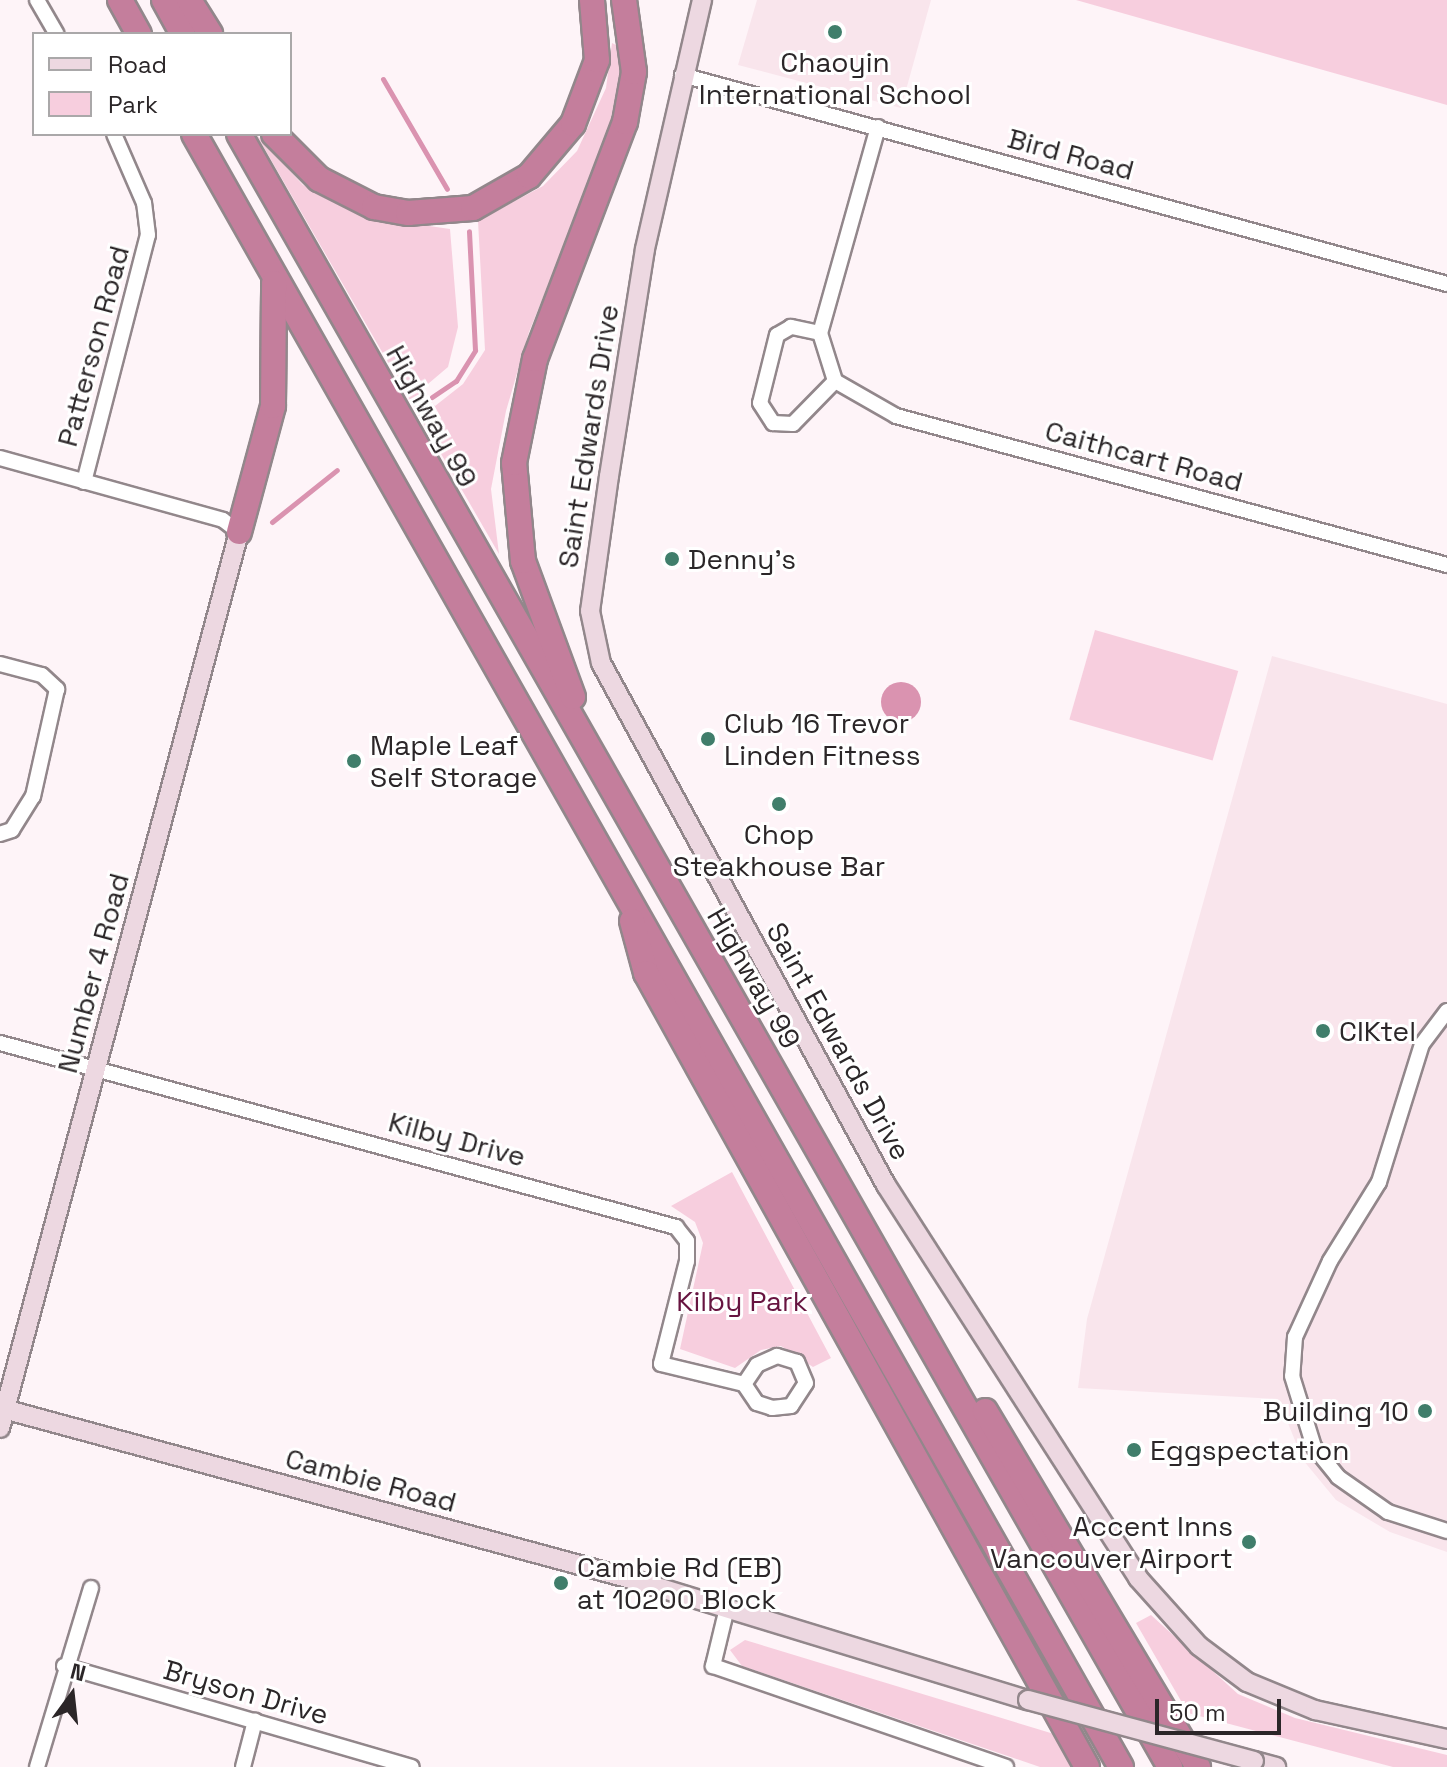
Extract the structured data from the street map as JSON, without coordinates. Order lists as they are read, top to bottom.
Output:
{
  "streets": {
    "highway": ["Highway 99"],
    "main road": ["Saint Edwards Drive", "Number 4 Road", "Cambie Road"],
    "street": [
      "Bird Road",
      "Patterson Road",
      "Caithcart Road",
      "Kilby Drive",
      "Bryson Drive"
    ]
  },
  "crossings": [
    ["Bird Road", "Saint Edwards Drive"],
    ["Number 4 Road", "Kilby Drive"],
    ["Number 4 Road", "Cambie Road"]
  ],
  "parks": ["Kilby Park"],
  "places": [
    "Chaoyin International School",
    "Denny's",
    "Club 16 Trevor Linden Fitness",
    "Maple Leaf Self Storage",
    "Chop Steakhouse Bar",
    "CIKtel",
    "Building 10",
    "Eggspectation",
    "Accent Inns Vancouver Airport",
    "Cambie Rd (EB) at 10200 Block"
  ],
  "legend": ["Road", "Park"],
  "scale_bar": "50 m",
  "north": "top"
}
